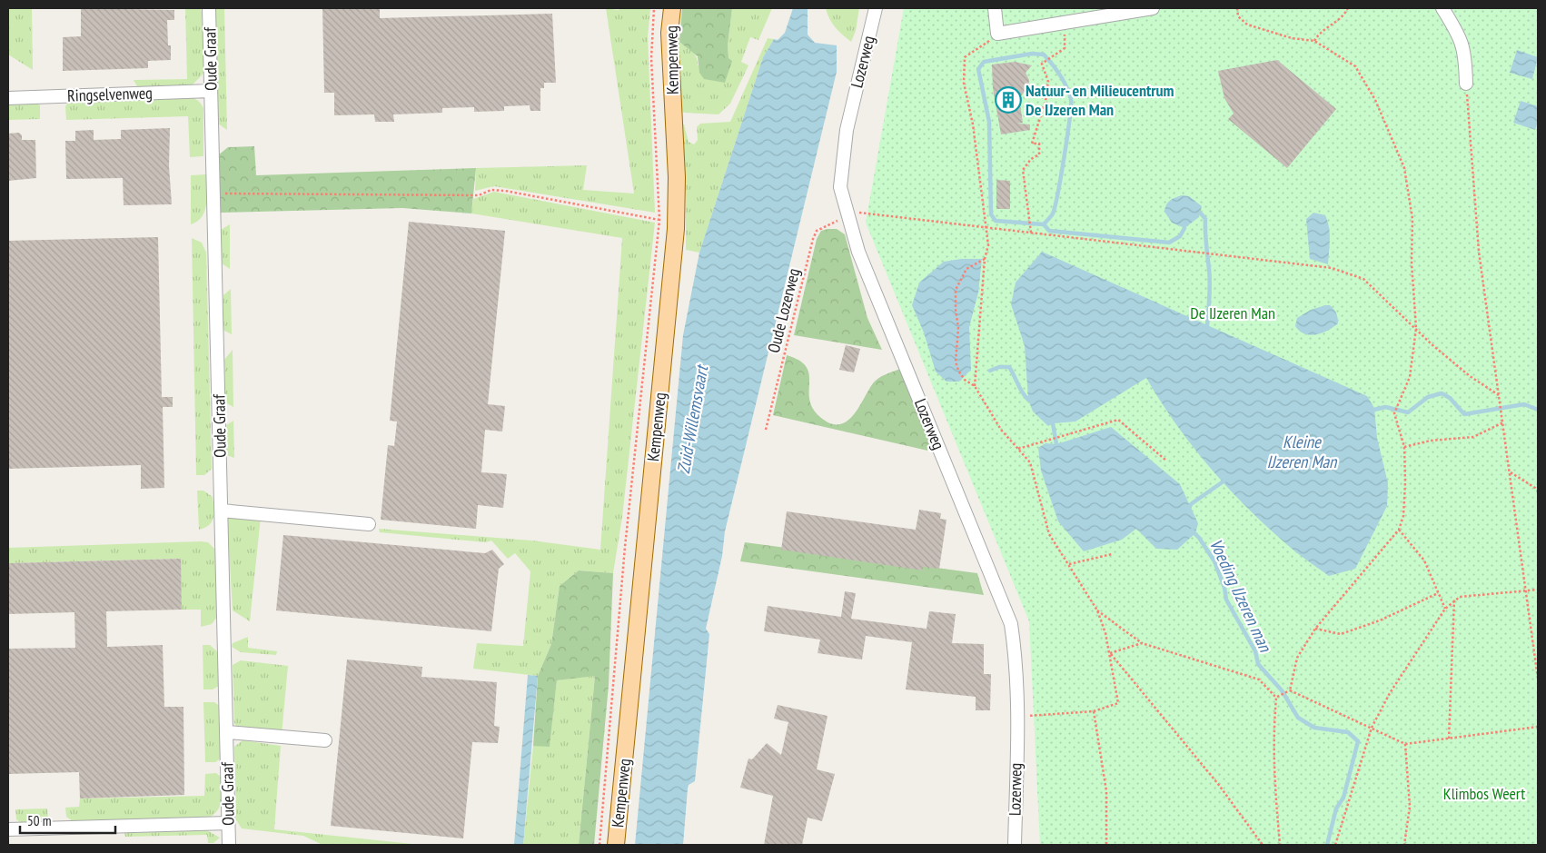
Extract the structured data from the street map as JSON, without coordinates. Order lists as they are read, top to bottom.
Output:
{
  "streets": {
    "main road": ["Kempenweg"],
    "street": ["Oude Graaf", "Lozerweg", "Ringselvenweg"],
    "path": ["Oude Lozerweg"]
  },
  "crossings": [
    ["Oude Graaf", "Ringselvenweg"],
    ["Lozerweg", "Oude Lozerweg"]
  ],
  "water": ["Zuid-Willemsvaart", "Kleine IJzeren Man", "Voeding IJzeren man"],
  "parks": ["De IJzeren Man", "Klimbos Weert"],
  "places": {
    "building": ["Natuur- en Milieucentrum De IJzeren Man"]
  },
  "scale_bar": "50 m"
}
